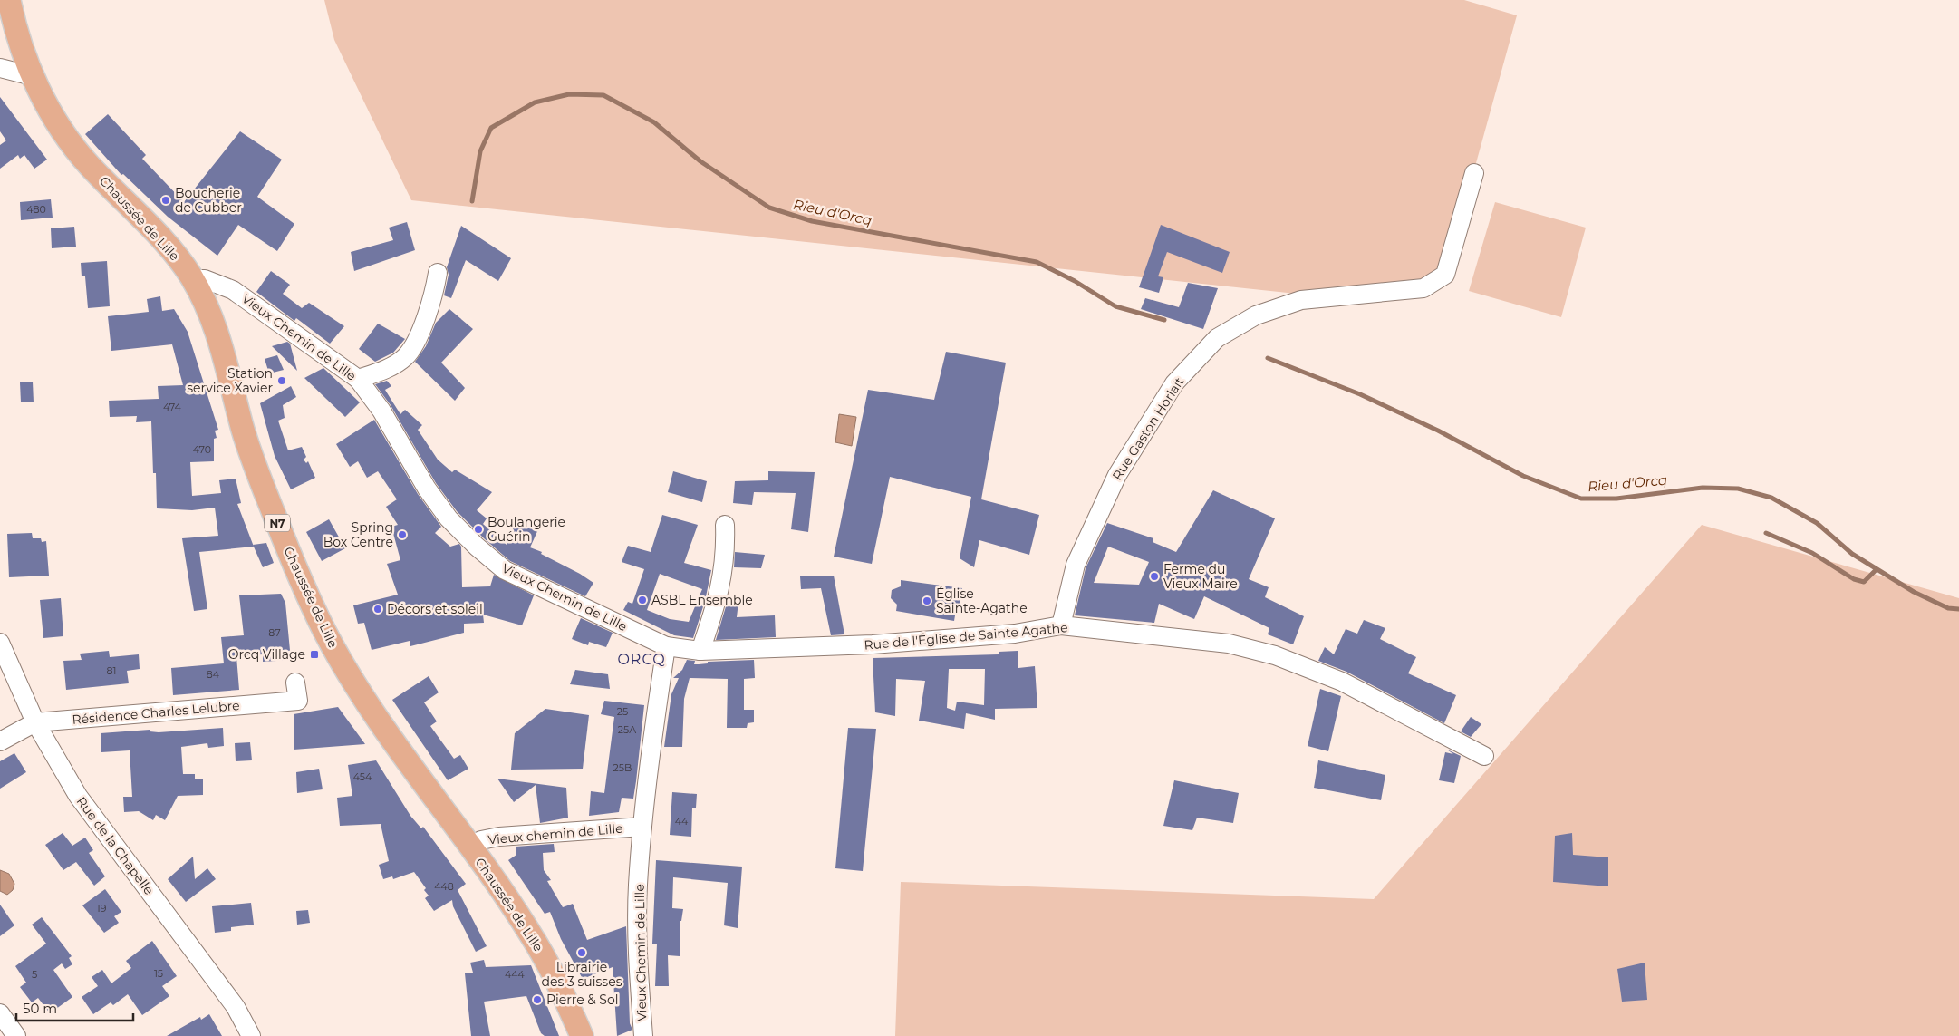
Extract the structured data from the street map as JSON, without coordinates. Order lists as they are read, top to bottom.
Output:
{
  "streets": {
    "main road": ["Chaussée de Lille", "N7"],
    "street": [
      "Vieux Chemin de Lille",
      "Rue Gaston Horlait",
      "Rue de l'Église de Sainte Agathe",
      "Résidence Charles Lelubre",
      "Vieux chemin de Lille",
      "Rue de la Chapelle"
    ]
  },
  "crossings": [
    ["Chaussée de Lille", "Vieux Chemin de Lille"],
    ["Chaussée de Lille", "Vieux chemin de Lille"],
    ["Vieux Chemin de Lille", "Rue de l'Église de Sainte Agathe"],
    ["Vieux Chemin de Lille", "Vieux chemin de Lille"],
    ["Rue Gaston Horlait", "Rue de l'Église de Sainte Agathe"],
    ["Résidence Charles Lelubre", "Rue de la Chapelle"]
  ],
  "districts": ["ORCQ"],
  "water": ["Rieu d'Orcq"],
  "places": {
    "other": [
      "Boucherie de Cubber",
      "Station service Xavier",
      "Boulangerie Guérin",
      "Spring Box Centre",
      "Ferme du Vieux Maire",
      "ASBL Ensemble",
      "Église Sainte-Agathe",
      "Décors et soleil",
      "Librairie des 3 suisses",
      "Pierre & Sol"
    ],
    "transit": ["Orcq Village"]
  },
  "house_numbers": [
    "480",
    "474",
    "470",
    "87",
    "81",
    "84",
    "25",
    "25A",
    "25B",
    "454",
    "44",
    "448",
    "19",
    "15",
    "5",
    "444"
  ],
  "scale_bar": "50 m"
}
